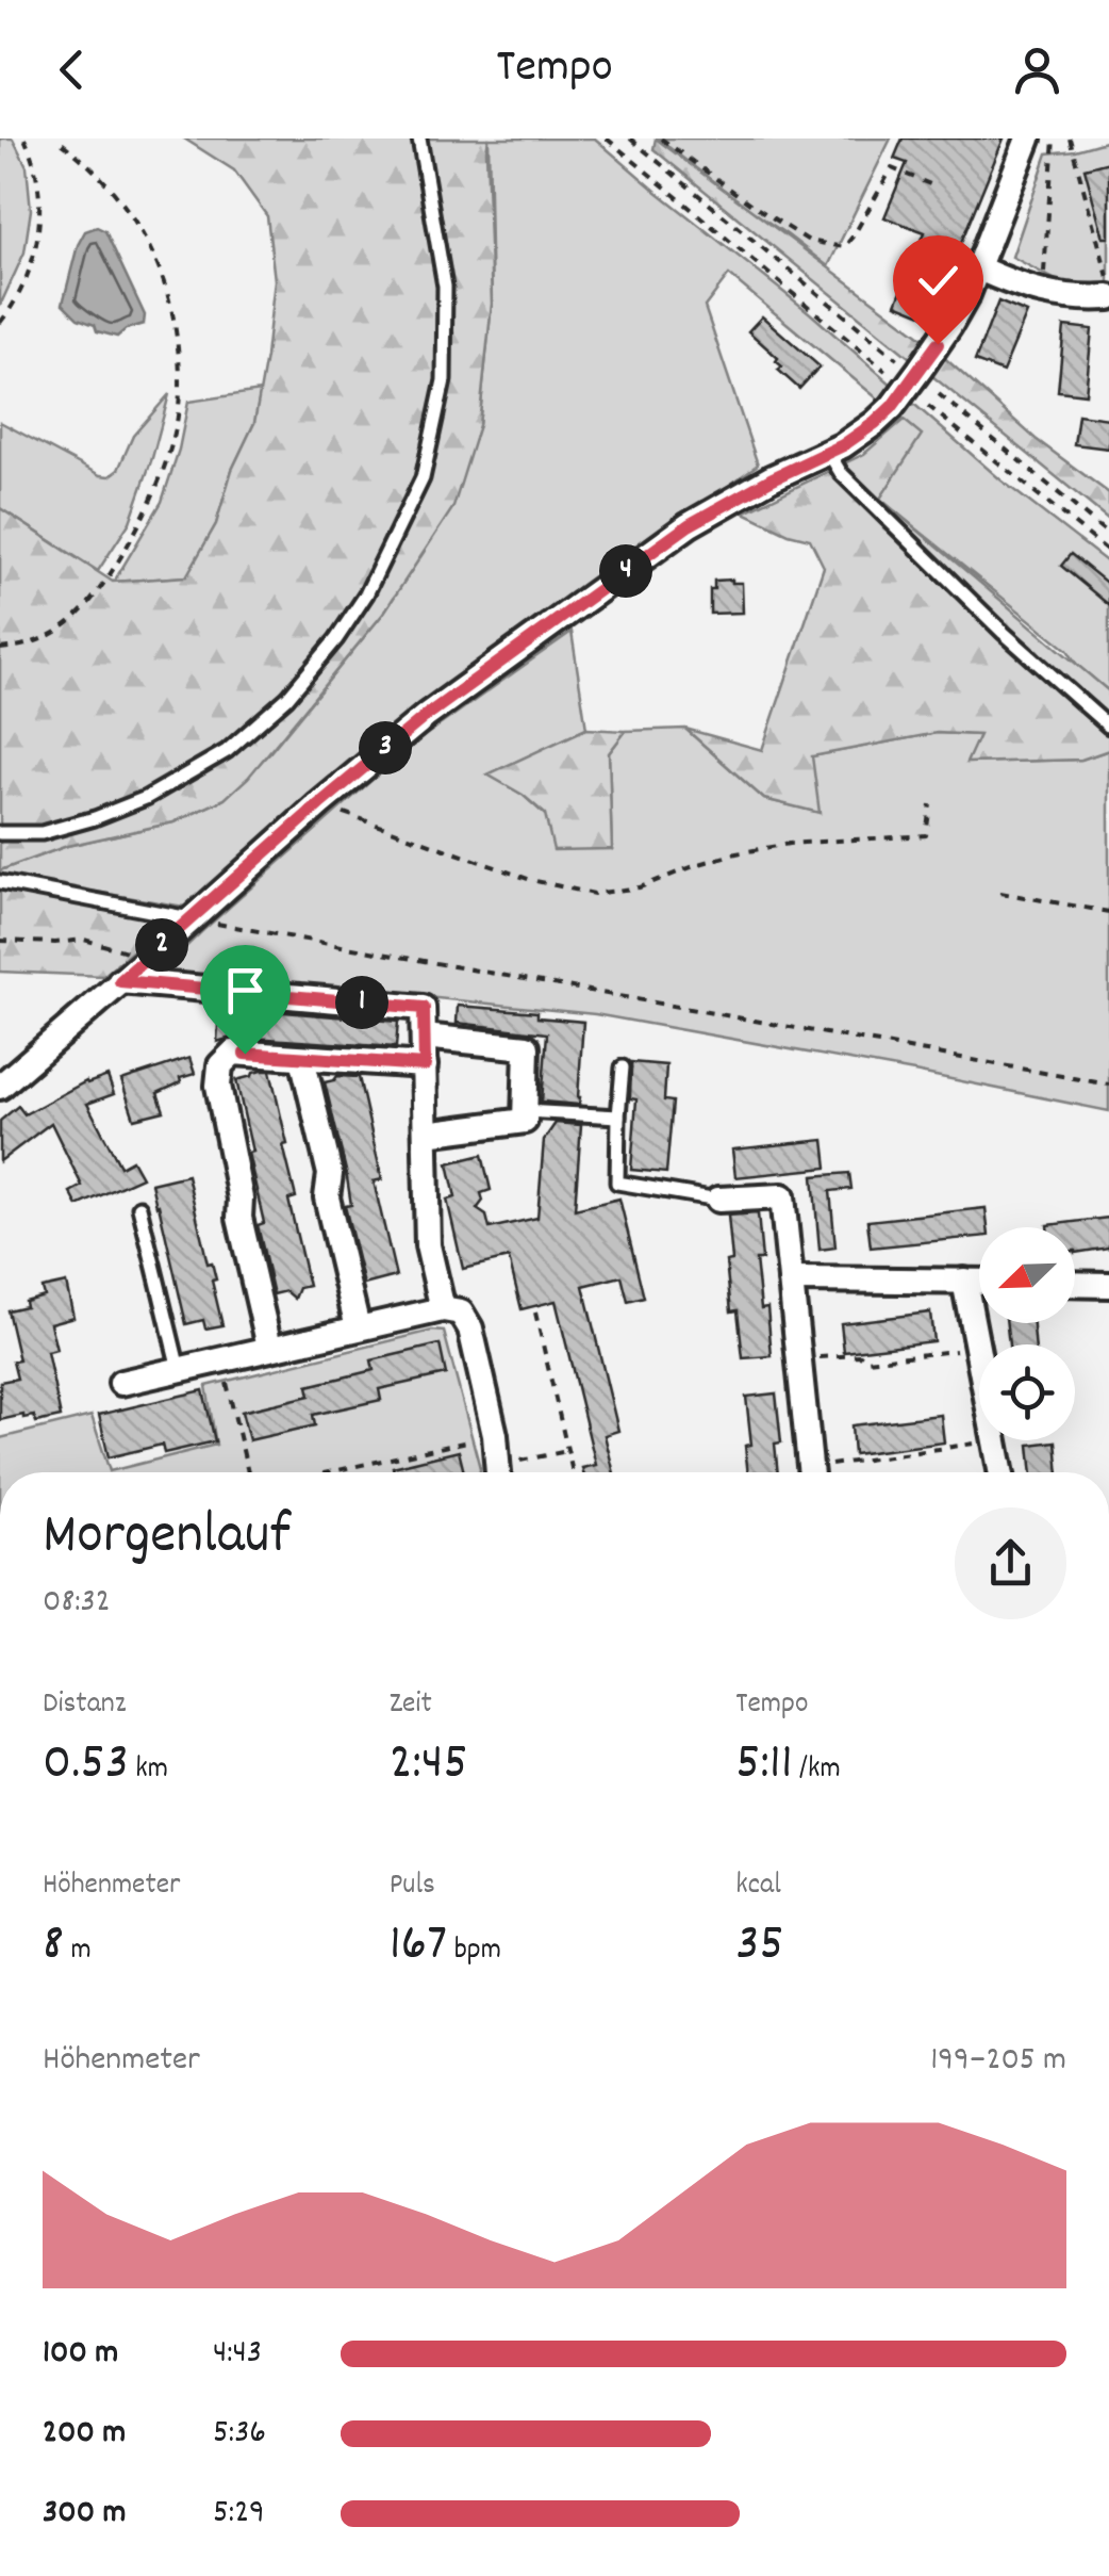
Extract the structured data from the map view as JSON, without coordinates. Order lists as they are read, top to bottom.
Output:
{
  "north": "bottom left",
  "page": {
    "header": "Tempo",
    "pins": [
      "4",
      "3",
      "2",
      "1"
    ],
    "heading": ["Morgenlauf", "08:32"],
    "stats": [
      ["Distanz", "0.53 km"],
      ["Zeit", "2:45"],
      ["Tempo", "5:11 /km"],
      ["Höhenmeter", "8 m"],
      ["Puls", "167 bpm"],
      ["kcal", "35"]
    ],
    "chart": ["Höhenmeter", "199–205 m"],
    "list": [
      {
        "name": "100 m",
        "note": "4:43"
      },
      {
        "name": "200 m",
        "note": "5:36"
      },
      {
        "name": "300 m",
        "note": "5:29"
      }
    ]
  }
}
